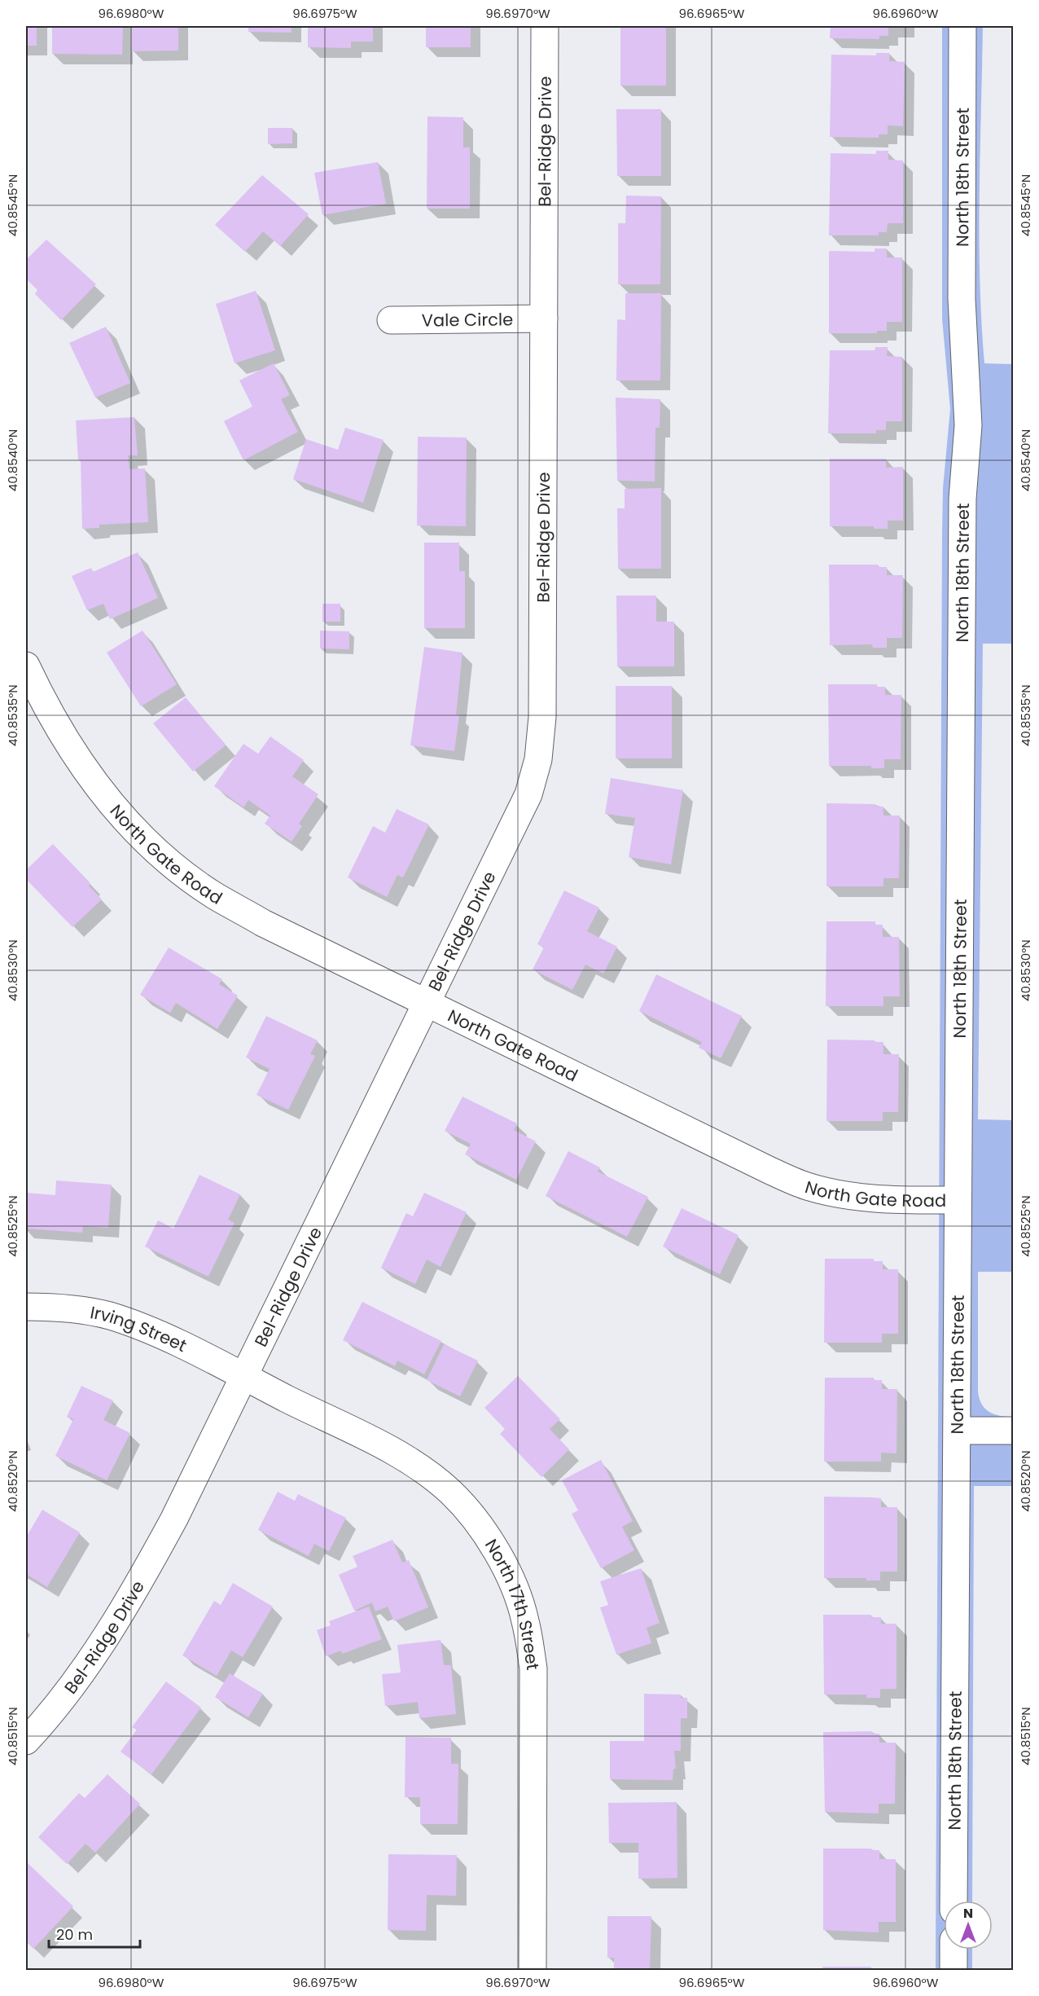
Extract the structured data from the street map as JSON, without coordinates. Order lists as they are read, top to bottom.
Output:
{
  "streets": {
    "street": [
      "Bel-Ridge Drive",
      "North 18th Street",
      "Vale Circle",
      "North Gate Road",
      "Irving Street",
      "North 17th Street"
    ]
  },
  "crossings": [
    ["Bel-Ridge Drive", "Vale Circle"],
    ["Bel-Ridge Drive", "North Gate Road"],
    ["Bel-Ridge Drive", "Irving Street"],
    ["Bel-Ridge Drive", "North 17th Street"],
    ["North 18th Street", "North Gate Road"],
    ["Irving Street", "North 17th Street"]
  ],
  "scale_bar": "20 m",
  "north": "top",
  "coordinates": [
    "96.6980°W",
    "96.6975°W",
    "96.6970°W",
    "96.6965°W",
    "96.6960°W",
    "40.8545°N",
    "40.8540°N",
    "40.8535°N",
    "40.8530°N",
    "40.8525°N",
    "40.8520°N",
    "40.8515°N"
  ]
}
